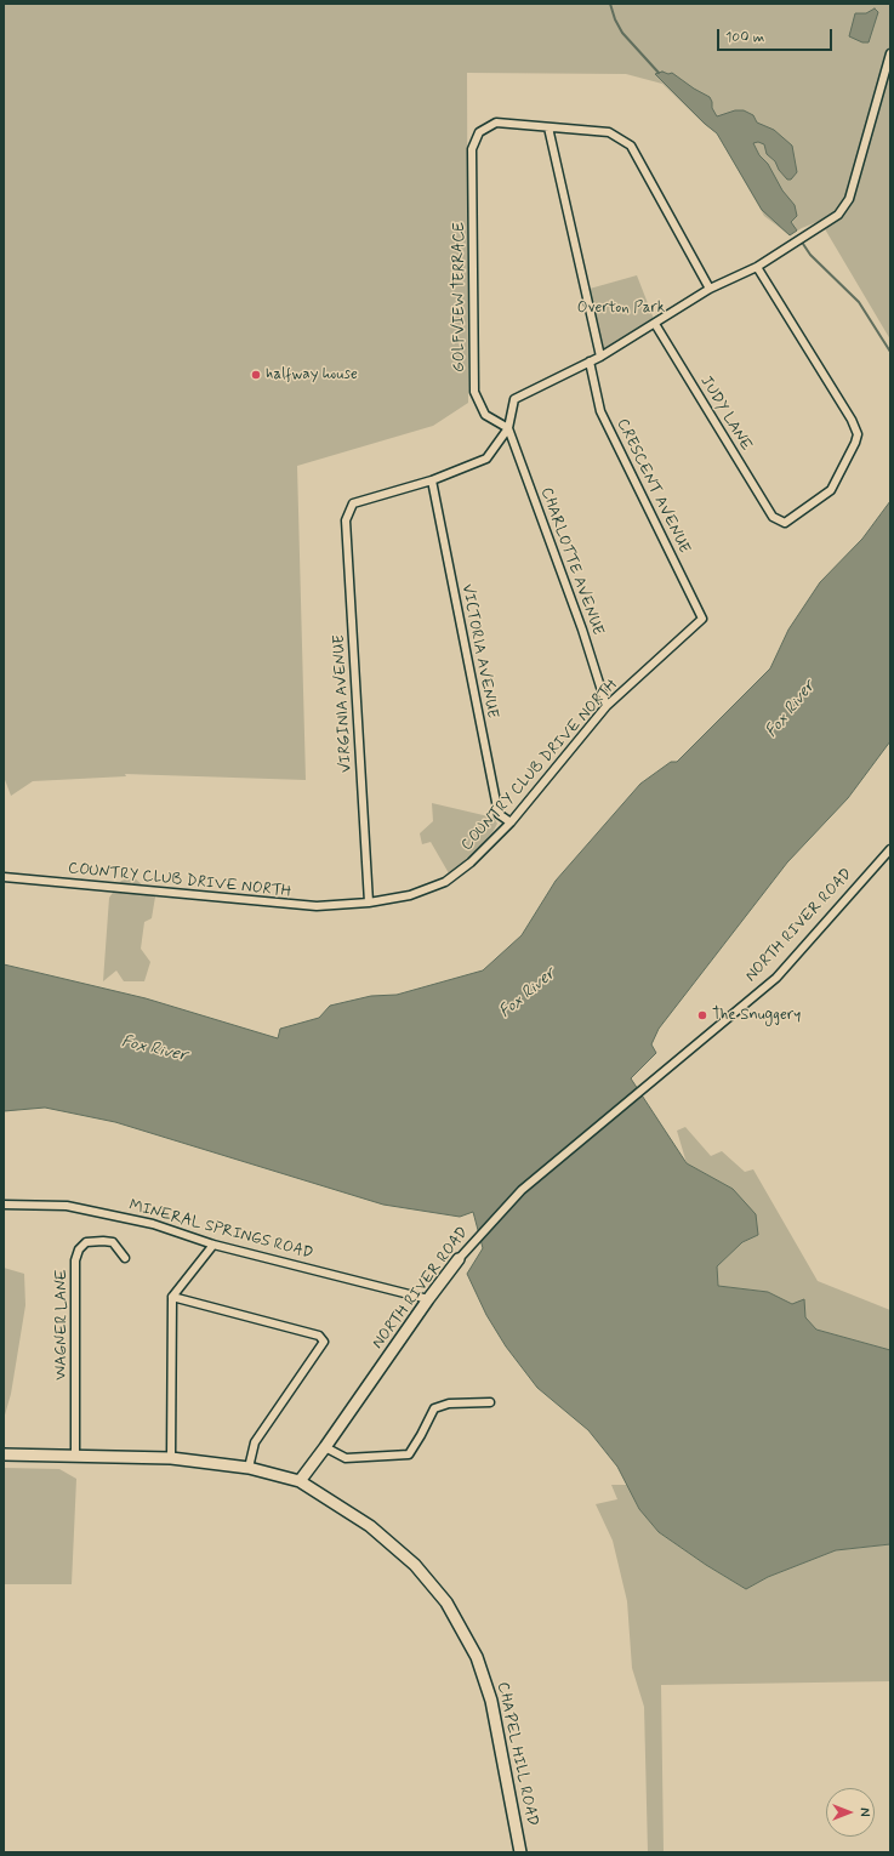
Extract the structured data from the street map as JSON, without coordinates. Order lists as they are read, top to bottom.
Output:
{
  "streets": {
    "street": [
      "GOLFVIEW TERRACE",
      "JUDY LANE",
      "CRESCENT AVENUE",
      "CHARLOTTE AVENUE",
      "VICTORIA AVENUE",
      "VIRGINIA AVENUE",
      "COUNTRY CLUB DRIVE NORTH",
      "NORTH RIVER ROAD",
      "MINERAL SPRINGS ROAD",
      "WAGNER LANE",
      "CHAPEL HILL ROAD"
    ]
  },
  "crossings": [
    ["GOLFVIEW TERRACE", "CHARLOTTE AVENUE"],
    ["CRESCENT AVENUE", "COUNTRY CLUB DRIVE NORTH"],
    ["CHARLOTTE AVENUE", "COUNTRY CLUB DRIVE NORTH"],
    ["VICTORIA AVENUE", "VIRGINIA AVENUE"],
    ["VICTORIA AVENUE", "COUNTRY CLUB DRIVE NORTH"],
    ["VIRGINIA AVENUE", "COUNTRY CLUB DRIVE NORTH"],
    ["NORTH RIVER ROAD", "MINERAL SPRINGS ROAD"],
    ["NORTH RIVER ROAD", "CHAPEL HILL ROAD"]
  ],
  "water": ["Fox River"],
  "parks": ["Overton Park"],
  "places": ["halfway house", "The Snuggery"],
  "scale_bar": "100 m",
  "north": "right"
}
